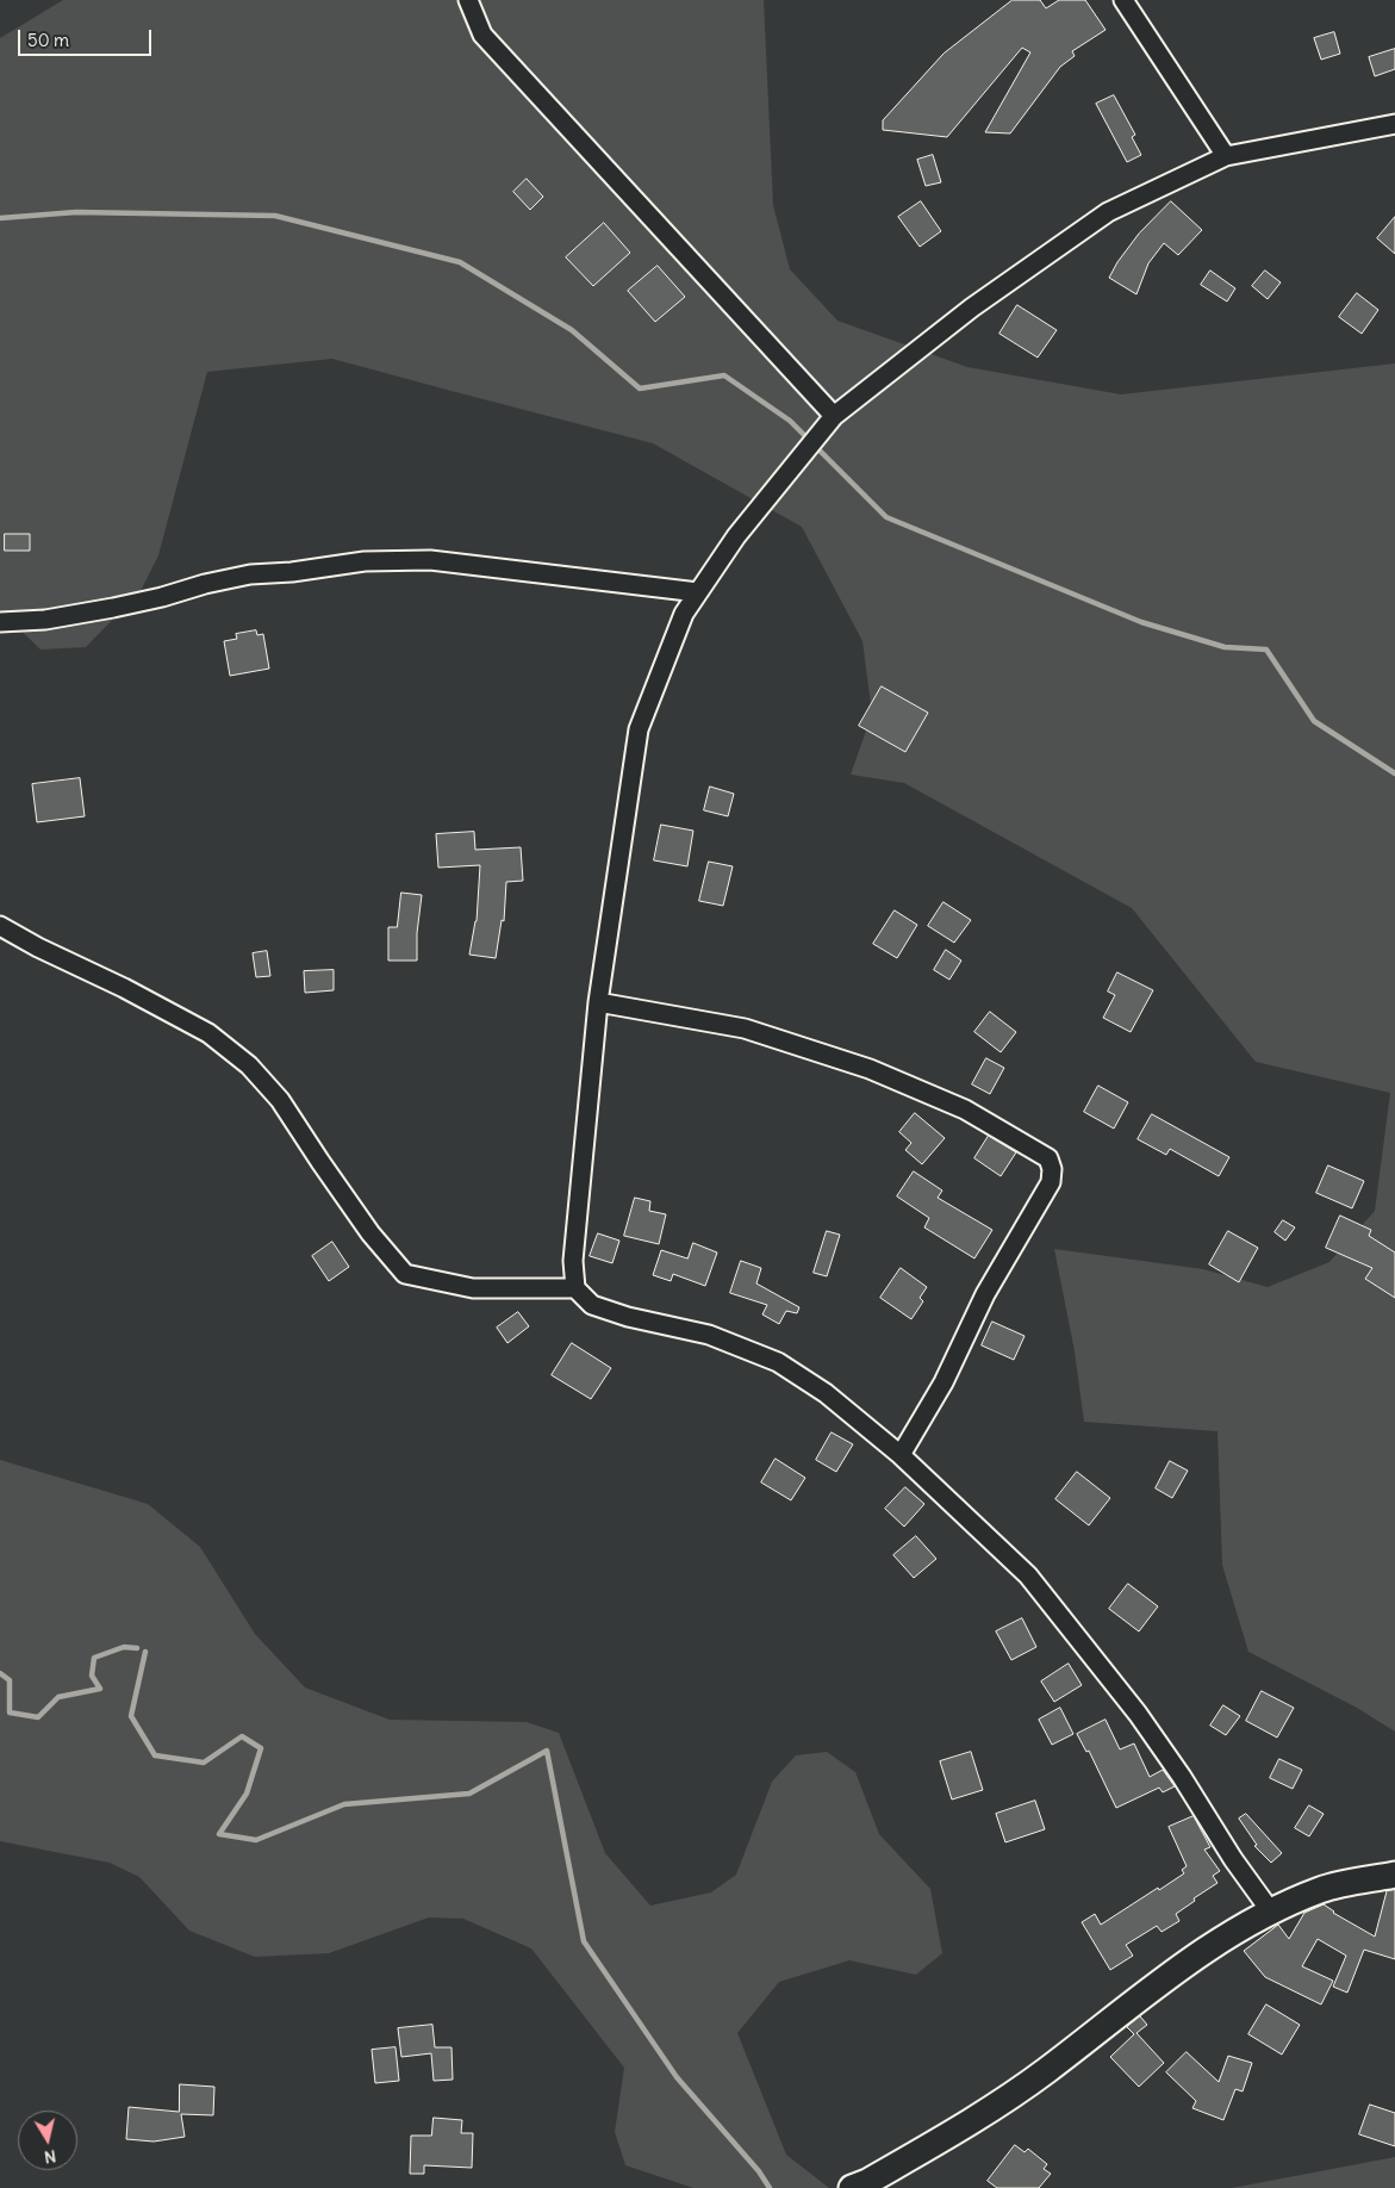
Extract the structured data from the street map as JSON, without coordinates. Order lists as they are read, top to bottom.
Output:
{
  "scale_bar": "50 m",
  "north": "bottom"
}
